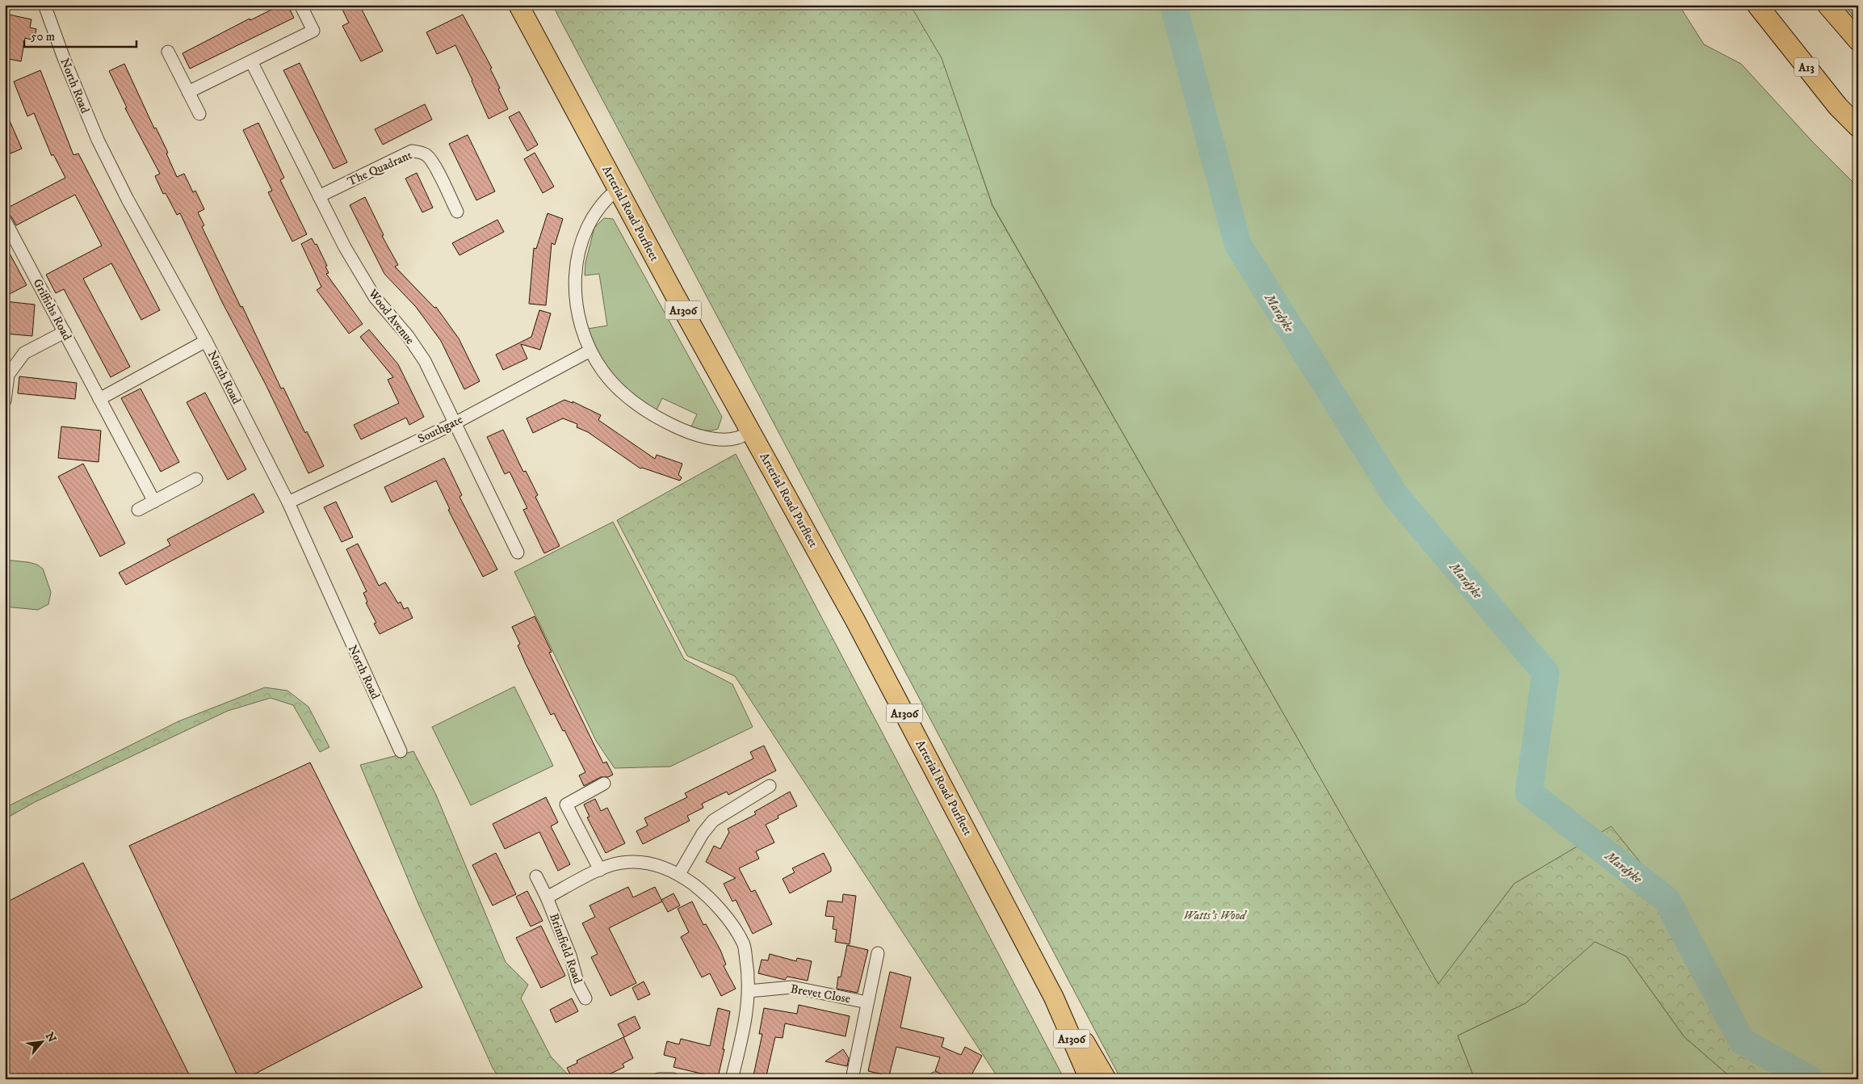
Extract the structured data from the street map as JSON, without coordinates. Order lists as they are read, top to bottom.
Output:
{
  "streets": {
    "highway": ["A13"],
    "main road": ["Arterial Road Purfleet", "A1306"],
    "street": [
      "North Road",
      "The Quadrant",
      "Griffiths Road",
      "Wood Avenue",
      "Southgate",
      "Brimfield Road",
      "Brevet Close"
    ]
  },
  "crossings": [
    ["North Road", "Southgate"],
    ["The Quadrant", "Wood Avenue"],
    ["Wood Avenue", "Southgate"],
    ["Brimfield Road", "Brevet Close"]
  ],
  "water": ["Mardyke"],
  "parks": ["Watts's Wood"],
  "scale_bar": "50 m",
  "north": "top right"
}
